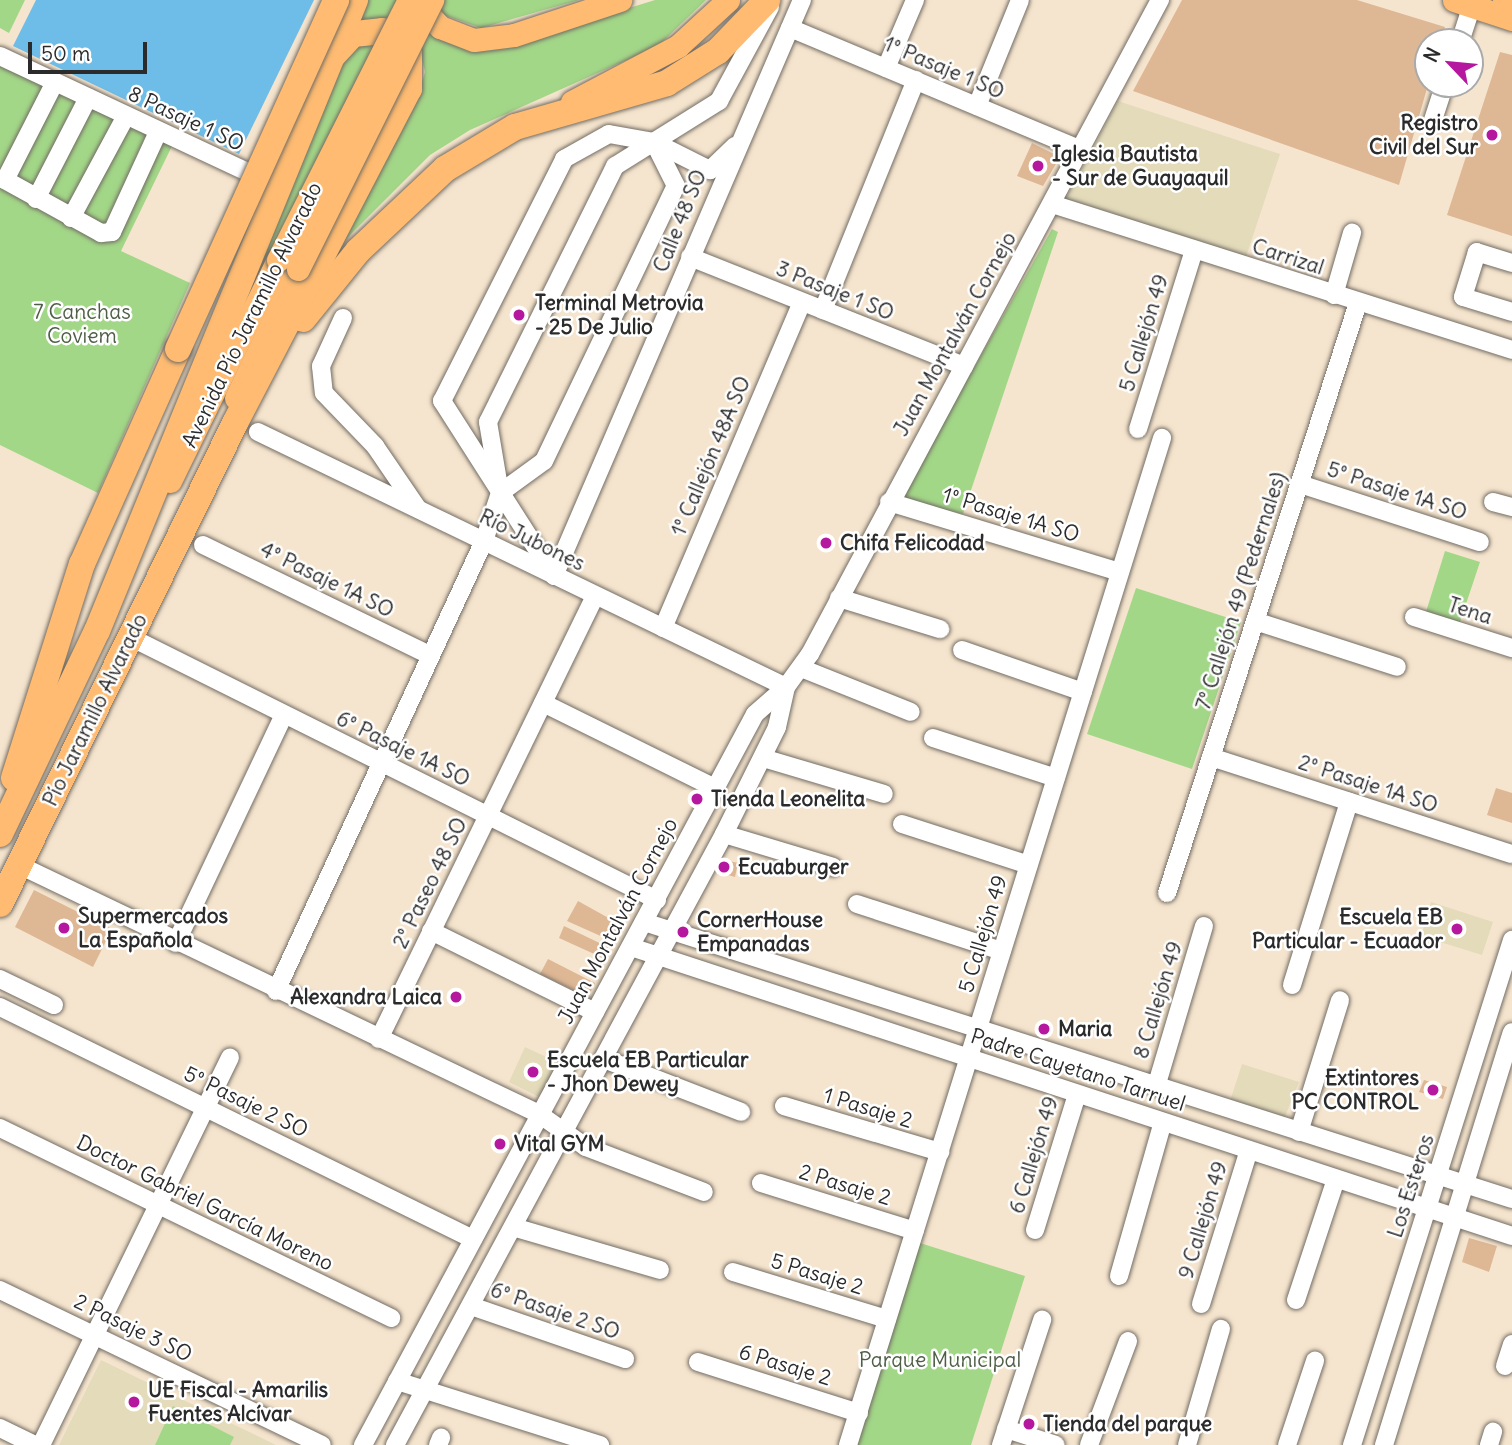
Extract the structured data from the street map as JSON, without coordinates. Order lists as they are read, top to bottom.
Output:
{
  "streets": {
    "highway": ["Pío Jaramillo Alvarado"],
    "main road": ["Avenida Pío Jaramillo Alvarado"],
    "street": [
      "1° Pasaje 1 SO",
      "8 Pasaje 1 SO",
      "Calle 48 SO",
      "Carrizal",
      "3 Pasaje 1 SO",
      "5 Callejón 49",
      "Juan Montalván Cornejo",
      "1° Callejón 48A SO",
      "5° Pasaje 1A SO",
      "1° Pasaje 1A SO",
      "Río Jubones",
      "4° Pasaje 1A SO",
      "7° Callejón 49 (Pedernales)",
      "Tena",
      "6° Pasaje 1A SO",
      "2° Pasaje 1A SO",
      "2° Paseo 48 SO",
      "8 Callejón 49",
      "Padre Cayetano Tarruel",
      "5° Pasaje 2 SO",
      "1 Pasaje 2",
      "6 Callejón 49",
      "2 Pasaje 2",
      "Los Esteros",
      "Doctor Gabriel García Moreno",
      "9 Callejón 49",
      "5 Pasaje 2",
      "6° Pasaje 2 SO",
      "2 Pasaje 3 SO",
      "6 Pasaje 2"
    ]
  },
  "crossings": [
    ["1° Pasaje 1 SO", "Calle 48 SO"],
    ["1° Pasaje 1 SO", "Juan Montalván Cornejo"],
    ["8 Pasaje 1 SO", "Pío Jaramillo Alvarado"],
    ["Calle 48 SO", "3 Pasaje 1 SO"],
    ["Calle 48 SO", "Río Jubones"],
    ["Carrizal", "5 Callejón 49"],
    ["Carrizal", "Juan Montalván Cornejo"],
    ["Carrizal", "7° Callejón 49 (Pedernales)"],
    ["3 Pasaje 1 SO", "Juan Montalván Cornejo"],
    ["3 Pasaje 1 SO", "1° Callejón 48A SO"],
    ["Avenida Pío Jaramillo Alvarado", "Pío Jaramillo Alvarado"],
    ["5 Callejón 49", "1° Pasaje 1A SO"],
    ["5 Callejón 49", "Padre Cayetano Tarruel"],
    ["5 Callejón 49", "1 Pasaje 2"],
    ["5 Callejón 49", "2 Pasaje 2"],
    ["5 Callejón 49", "5 Pasaje 2"],
    ["5 Callejón 49", "6 Pasaje 2"],
    ["Juan Montalván Cornejo", "1° Pasaje 1A SO"],
    ["Juan Montalván Cornejo", "Río Jubones"],
    ["Juan Montalván Cornejo", "6° Pasaje 1A SO"],
    ["Juan Montalván Cornejo", "Padre Cayetano Tarruel"],
    ["Juan Montalván Cornejo", "5° Pasaje 2 SO"],
    ["Juan Montalván Cornejo", "6° Pasaje 2 SO"],
    ["1° Callejón 48A SO", "Río Jubones"],
    ["5° Pasaje 1A SO", "7° Callejón 49 (Pedernales)"],
    ["Río Jubones", "Pío Jaramillo Alvarado"],
    ["Río Jubones", "2° Paseo 48 SO"],
    ["7° Callejón 49 (Pedernales)", "2° Pasaje 1A SO"],
    ["Pío Jaramillo Alvarado", "6° Pasaje 1A SO"],
    ["6° Pasaje 1A SO", "2° Paseo 48 SO"],
    ["8 Callejón 49", "Padre Cayetano Tarruel"],
    ["Padre Cayetano Tarruel", "6 Callejón 49"],
    ["Padre Cayetano Tarruel", "Los Esteros"],
    ["Padre Cayetano Tarruel", "9 Callejón 49"]
  ],
  "parks": ["7 Canchas Coviem", "Parque Municipal"],
  "places": [
    "Registro Civil del Sur",
    "Iglesia Bautista - Sur de Guayaquil",
    "Terminal Metrovia - 25 De Julio",
    "Chifa Felicodad",
    "Tienda Leonelita",
    "Ecuaburger",
    "Supermercados La Española",
    "Escuela EB Particular - Ecuador",
    "CornerHouse Empanadas",
    "Alexandra Laica",
    "Maria",
    "Escuela EB Particular - Jhon Dewey",
    "Extintores PC CONTROL",
    "Vital GYM",
    "UE Fiscal - Amarilis Fuentes Alcívar",
    "Tienda del parque"
  ],
  "scale_bar": "50 m",
  "north": "top left"
}
